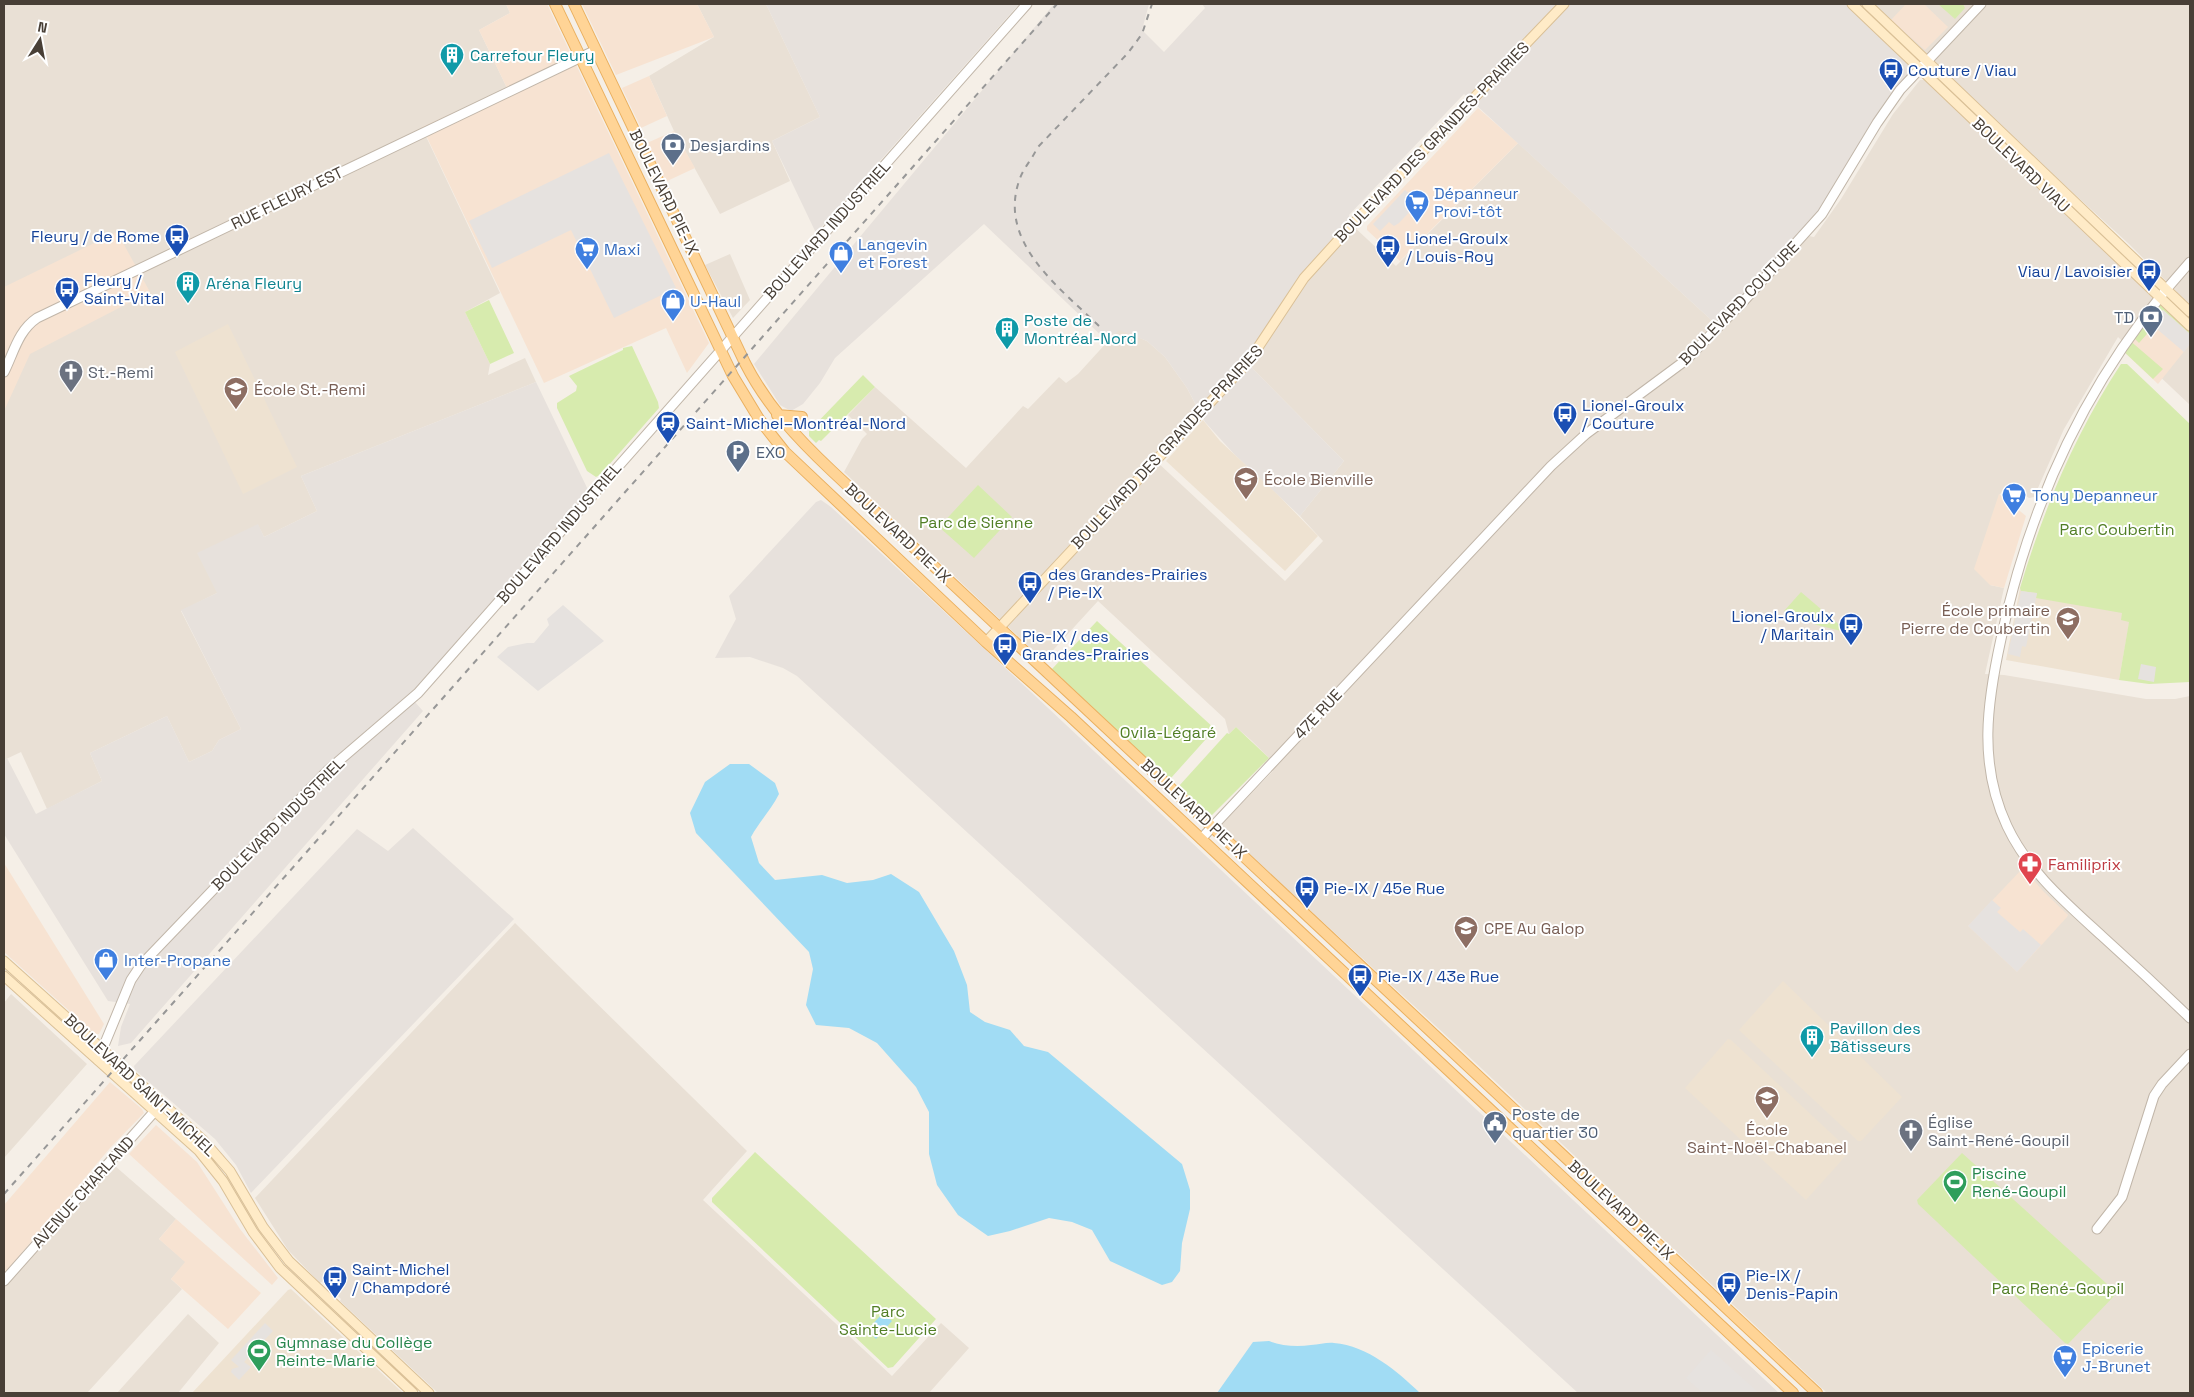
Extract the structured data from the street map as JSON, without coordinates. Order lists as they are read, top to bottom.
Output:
{
  "streets": {
    "main road": [
      "BOULEVARD DES GRANDES-PRAIRIES",
      "BOULEVARD VIAU",
      "BOULEVARD PIE-IX",
      "BOULEVARD SAINT-MICHEL"
    ],
    "street": [
      "RUE FLEURY EST",
      "BOULEVARD INDUSTRIEL",
      "BOULEVARD COUTURE",
      "47E RUE",
      "AVENUE CHARLAND"
    ]
  },
  "crossings": [
    ["BOULEVARD DES GRANDES-PRAIRIES", "BOULEVARD PIE-IX"],
    ["BOULEVARD VIAU", "BOULEVARD COUTURE"],
    ["BOULEVARD PIE-IX", "RUE FLEURY EST"],
    ["BOULEVARD PIE-IX", "BOULEVARD INDUSTRIEL"],
    ["BOULEVARD PIE-IX", "47E RUE"],
    ["BOULEVARD INDUSTRIEL", "BOULEVARD SAINT-MICHEL"],
    ["BOULEVARD COUTURE", "47E RUE"],
    ["BOULEVARD SAINT-MICHEL", "AVENUE CHARLAND"]
  ],
  "parks": [
    "Parc de Sienne",
    "Parc Coubertin",
    "Ovila-Légaré",
    "Parc René-Goupil",
    "Parc Sainte-Lucie"
  ],
  "places": {
    "building": [
      "Carrefour Fleury",
      "Aréna Fleury",
      "Poste de Montréal-Nord",
      "Pavillon des Bâtisseurs"
    ],
    "bus stop": [
      "Couture / Viau",
      "Fleury / de Rome",
      "Lionel-Groulx / Louis-Roy",
      "Viau / Lavoisier",
      "Fleury / Saint-Vital",
      "Lionel-Groulx / Couture",
      "des Grandes-Prairies / Pie-IX",
      "Lionel-Groulx / Maritain",
      "Pie-IX / des Grandes-Prairies",
      "Pie-IX / 45e Rue",
      "Pie-IX / 43e Rue",
      "Saint-Michel / Champdoré",
      "Pie-IX / Denis-Papin"
    ],
    "bank": ["Desjardins", "TD"],
    "supermarket": [
      "Dépanneur Provi-tôt",
      "Maxi",
      "Tony Depanneur",
      "Epicerie J-Brunet"
    ],
    "shop": ["Langevin et Forest", "U-Haul", "Inter-Propane"],
    "church": ["St.-Remi", "Église Saint-René-Goupil"],
    "school or university": [
      "École St.-Remi",
      "École Bienville",
      "École primaire Pierre de Coubertin",
      "CPE Au Galop",
      "École Saint-Noël-Chabanel"
    ],
    "station": ["Saint-Michel–Montréal-Nord"],
    "parking": ["EXO"],
    "pharmacy": ["Familiprix"],
    "public building": ["Poste de quartier 30"],
    "sports": ["Piscine René-Goupil", "Gymnase du Collège Reinte-Marie"]
  },
  "north": "top"
}
